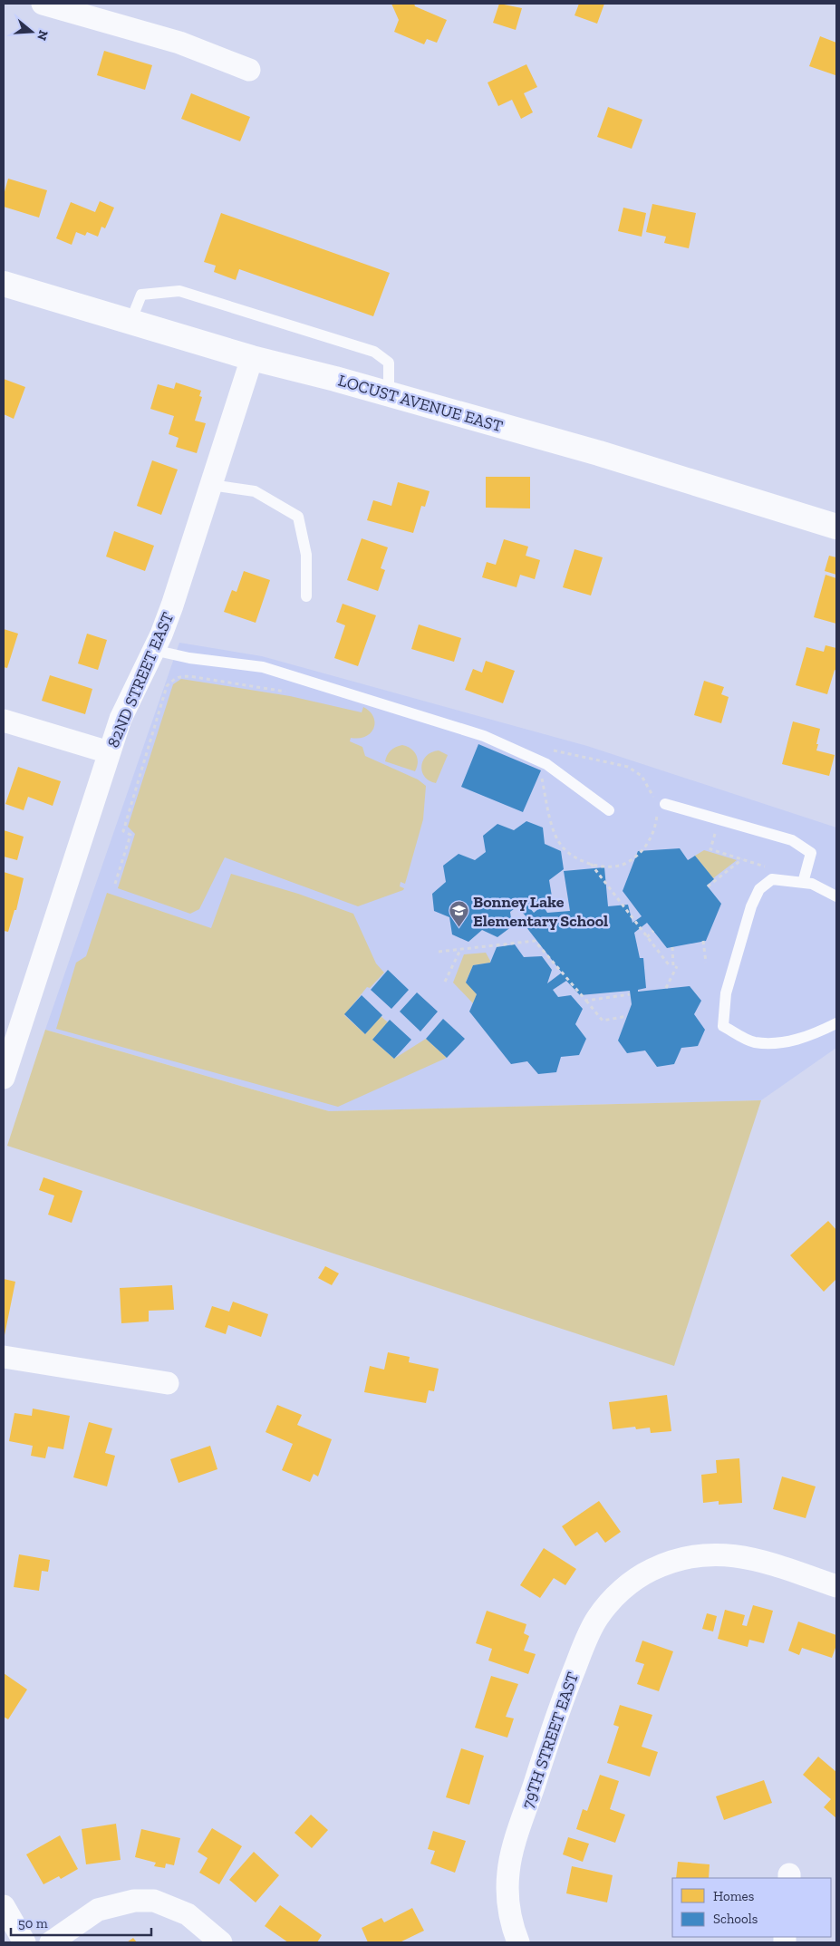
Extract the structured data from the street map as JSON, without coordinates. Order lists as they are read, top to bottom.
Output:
{
  "streets": {
    "street": ["LOCUST AVENUE EAST", "82ND STREET EAST", "79TH STREET EAST"]
  },
  "crossings": [
    ["LOCUST AVENUE EAST", "82ND STREET EAST"]
  ],
  "places": {
    "school or university": ["Bonney Lake Elementary School"]
  },
  "legend": ["Homes", "Schools"],
  "scale_bar": "50 m",
  "north": "right"
}
